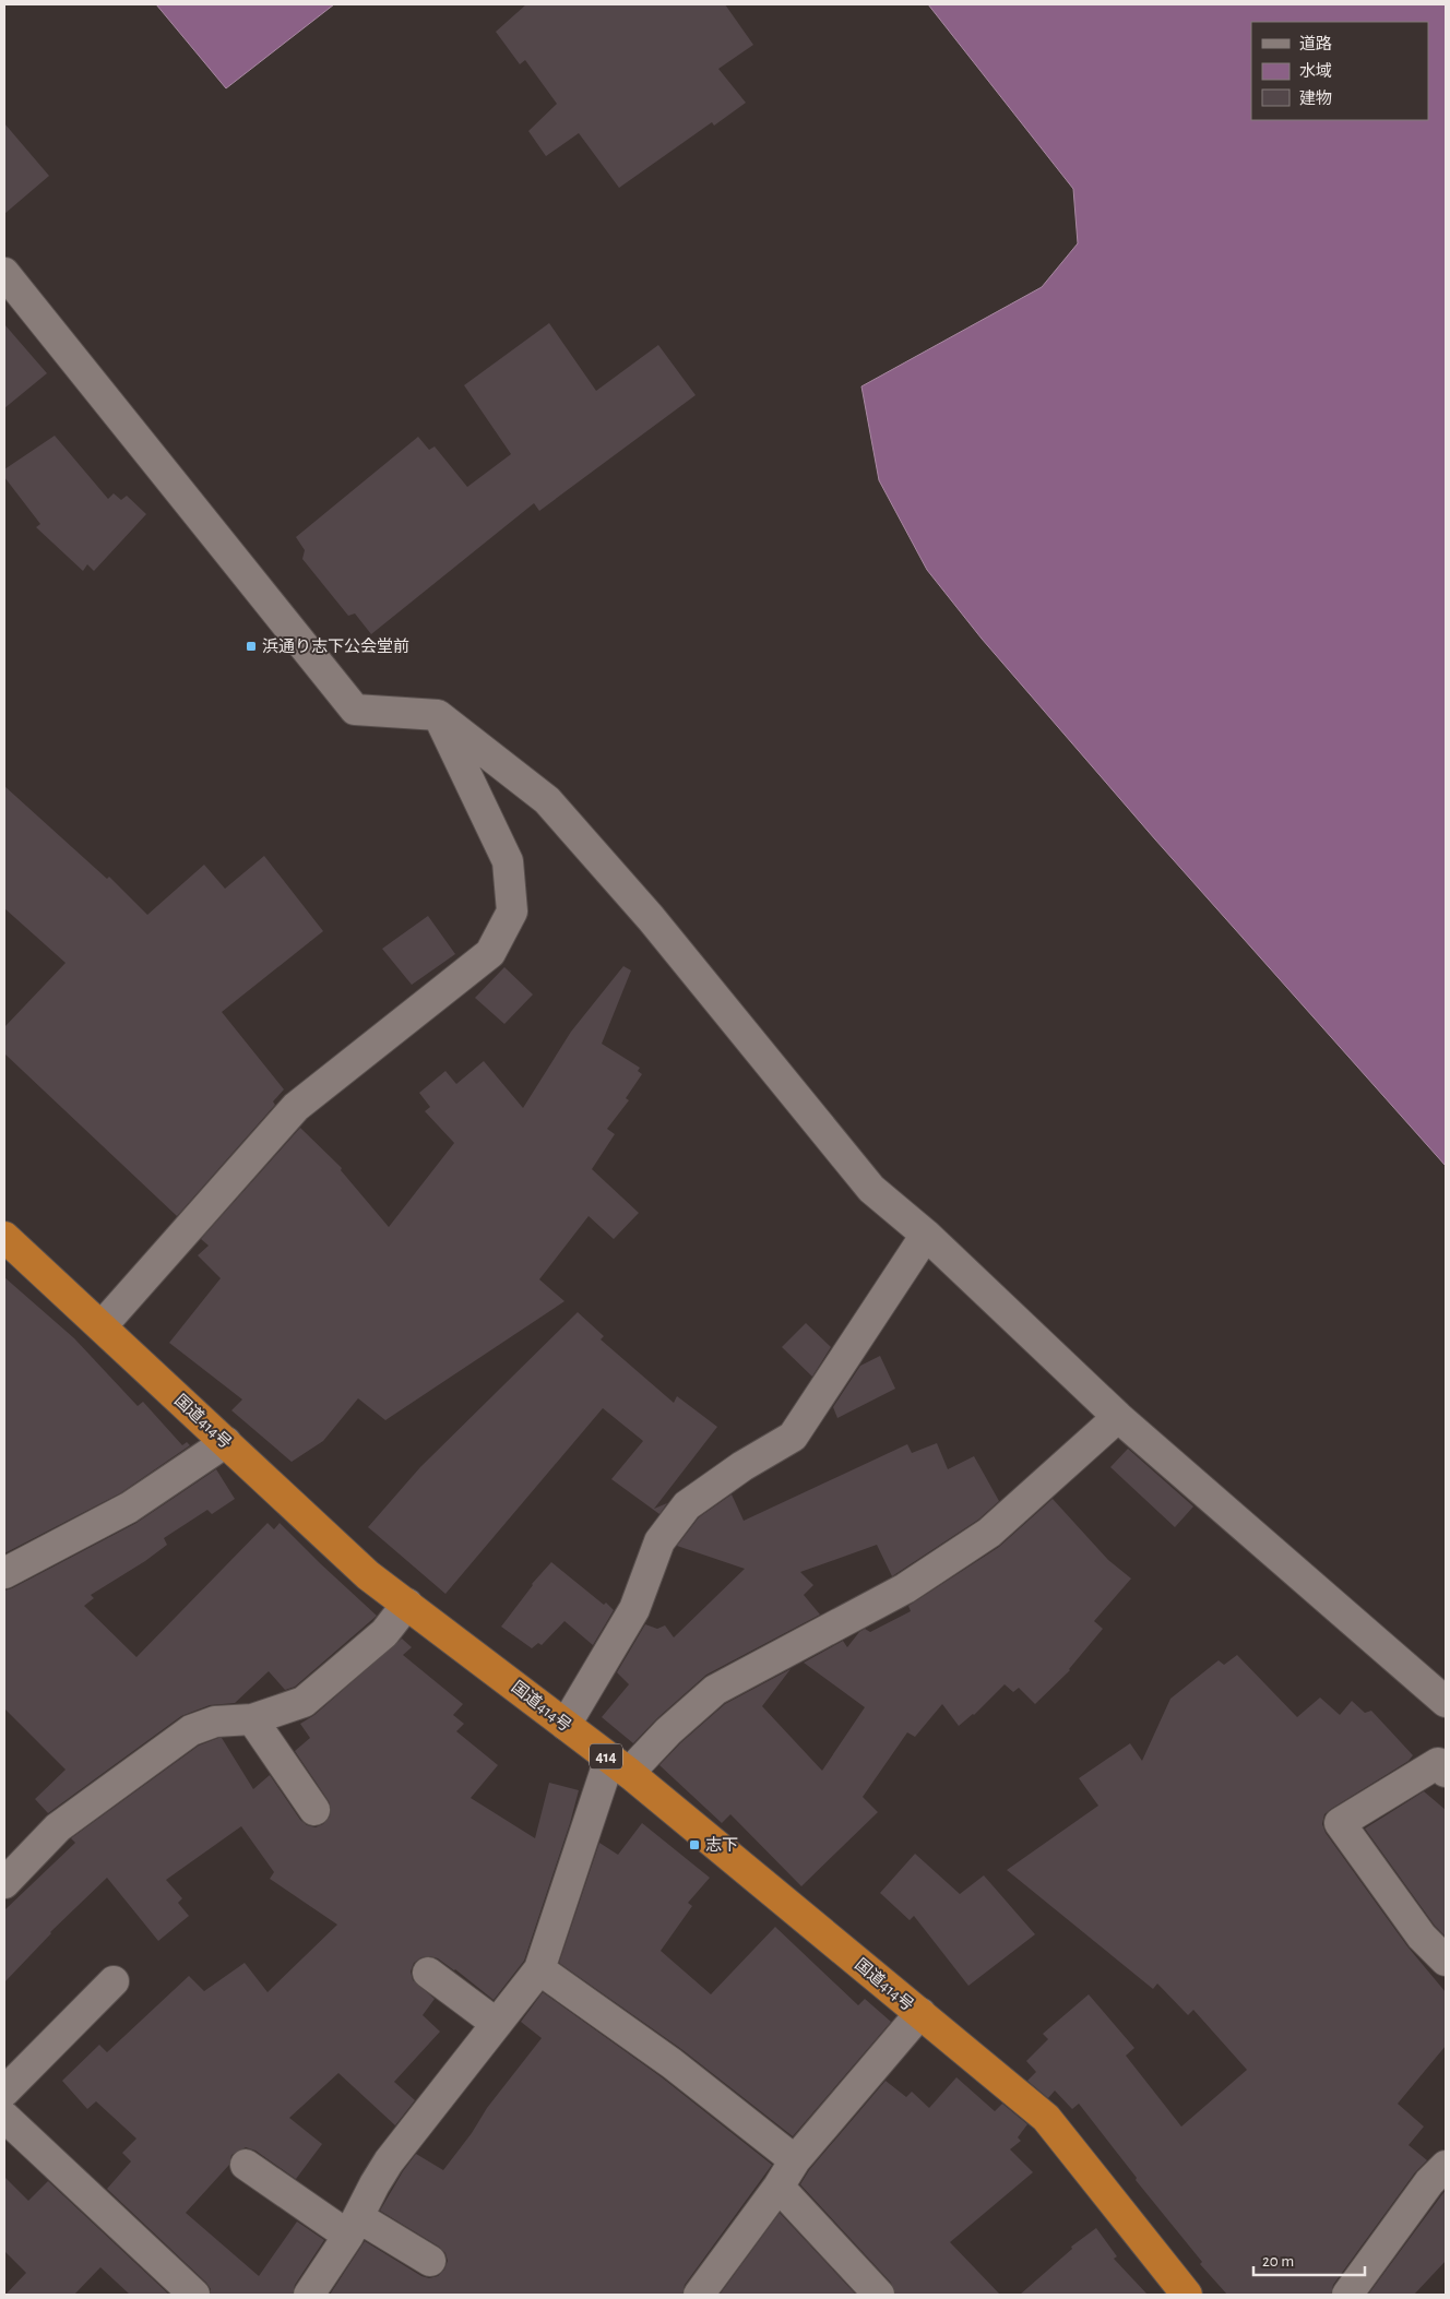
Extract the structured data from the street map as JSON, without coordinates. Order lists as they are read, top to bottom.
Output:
{
  "streets": {
    "highway": ["国道414号", "414"]
  },
  "places": {
    "transit": ["浜通り志下公会堂前", "志下"]
  },
  "legend": ["道路", "水域", "建物"],
  "scale_bar": "20 m"
}
